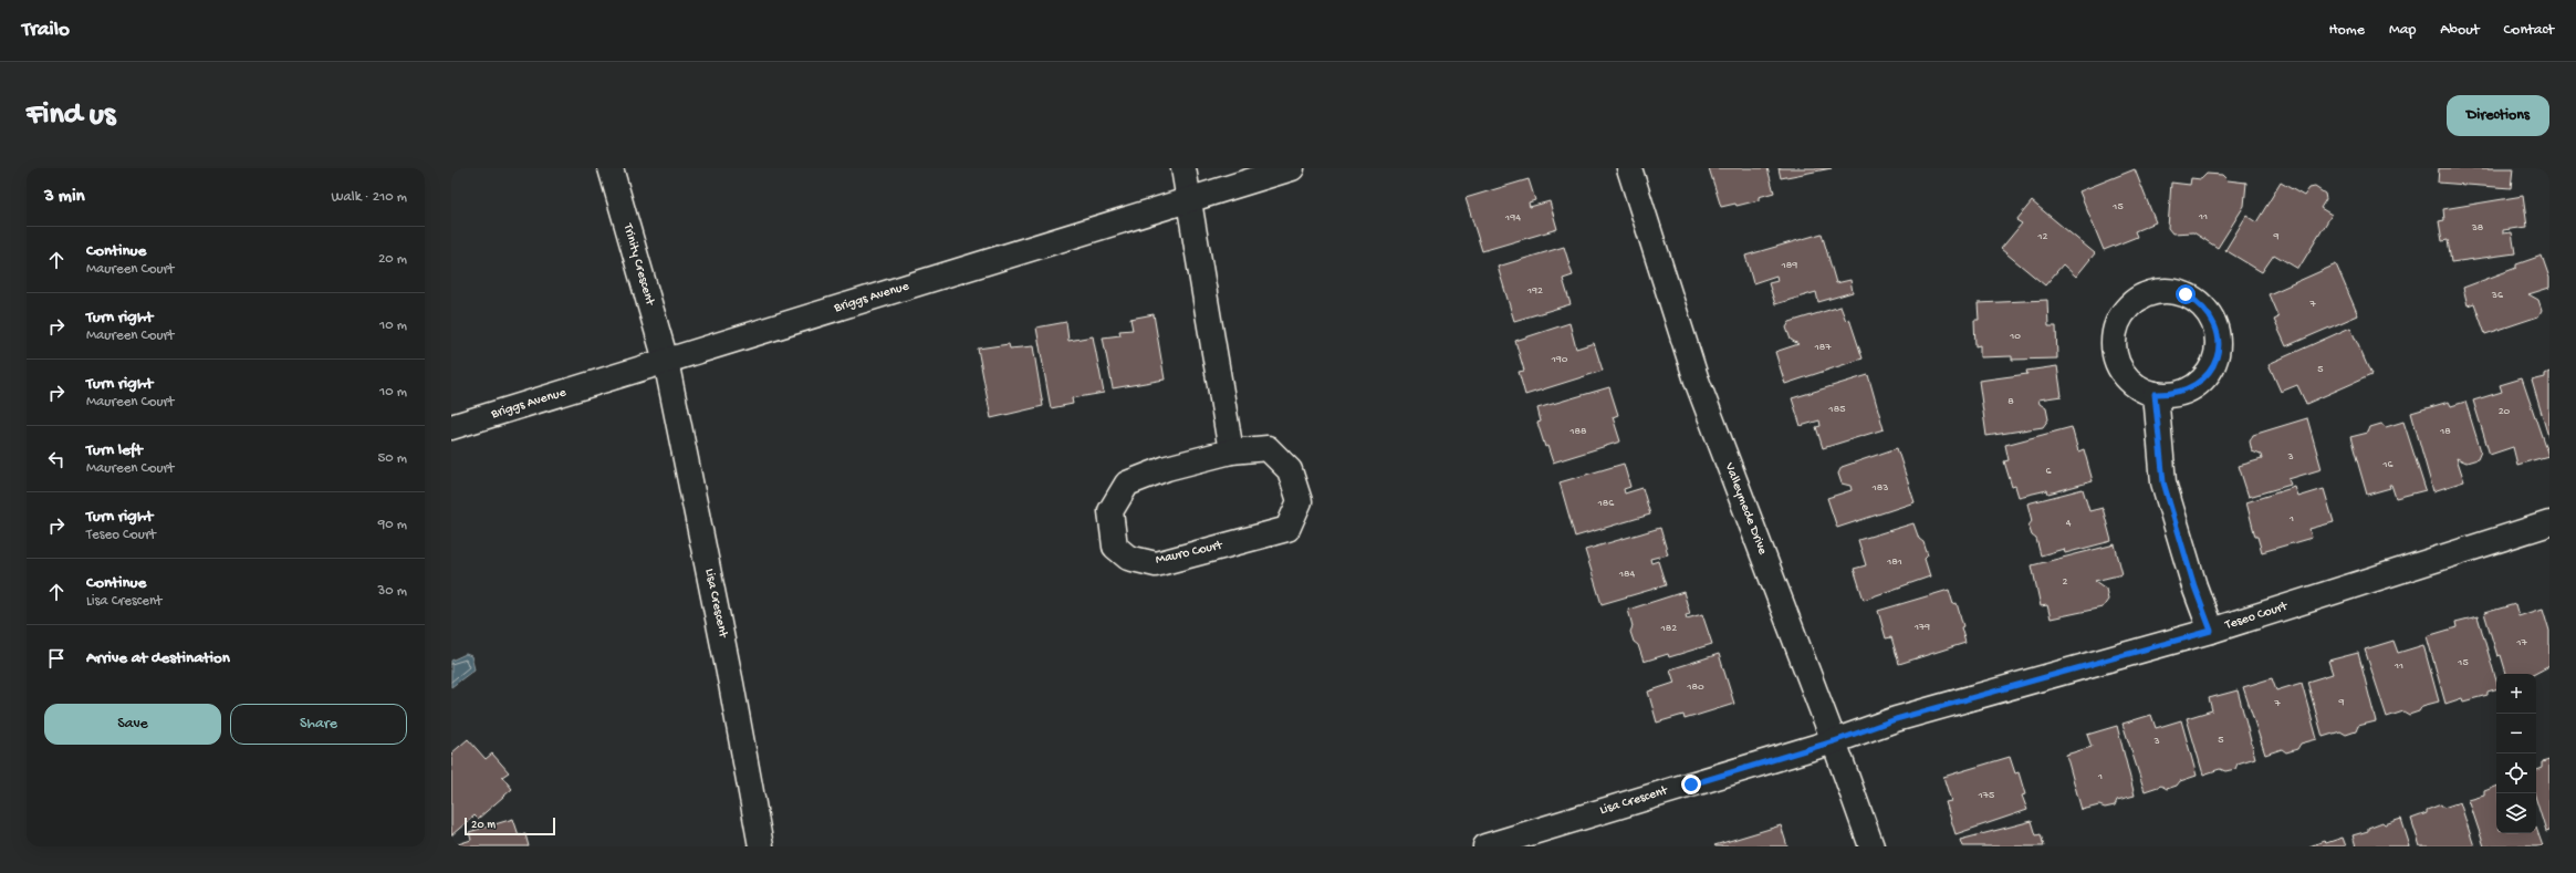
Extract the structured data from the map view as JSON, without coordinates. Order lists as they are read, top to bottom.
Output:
{
  "streets": {
    "street": [
      "Trinity Crescent",
      "Briggs Avenue",
      "Valleymede Drive",
      "Mauro Court",
      "Lisa Crescent",
      "Teseo Court"
    ]
  },
  "crossings": [
    ["Trinity Crescent", "Briggs Avenue"],
    ["Trinity Crescent", "Lisa Crescent"],
    ["Briggs Avenue", "Lisa Crescent"],
    ["Valleymede Drive", "Lisa Crescent"],
    ["Valleymede Drive", "Teseo Court"],
    ["Lisa Crescent", "Teseo Court"]
  ],
  "house_numbers": [
    "15",
    "11",
    "194",
    "38",
    "12",
    "9",
    "189",
    "192",
    "36",
    "7",
    "10",
    "187",
    "190",
    "5",
    "8",
    "185",
    "20",
    "188",
    "18",
    "3",
    "16",
    "6",
    "183",
    "186",
    "1",
    "4",
    "181",
    "184",
    "2",
    "179",
    "182",
    "17",
    "15",
    "11",
    "180",
    "9",
    "7",
    "5",
    "3",
    "1",
    "175"
  ],
  "scale_bar": "20 m",
  "page": {
    "header": "Trailo",
    "nav": [
      "Home",
      "Map",
      "About",
      "Contact"
    ],
    "buttons": [
      "Directions",
      ["Save", "Share"]
    ],
    "title": "Find us",
    "heading": ["3 min", "Walk · 210 m"],
    "list": [
      ["Continue", "Maureen Court", "20 m"],
      ["Turn right", "Maureen Court", "10 m"],
      ["Turn right", "Maureen Court", "10 m"],
      ["Turn left", "Maureen Court", "50 m"],
      ["Turn right", "Teseo Court", "90 m"],
      ["Continue", "Lisa Crescent", "30 m"],
      "Arrive at destination"
    ],
    "map_buttons": ["+", "−"],
    "scale": "20 m"
  }
}
